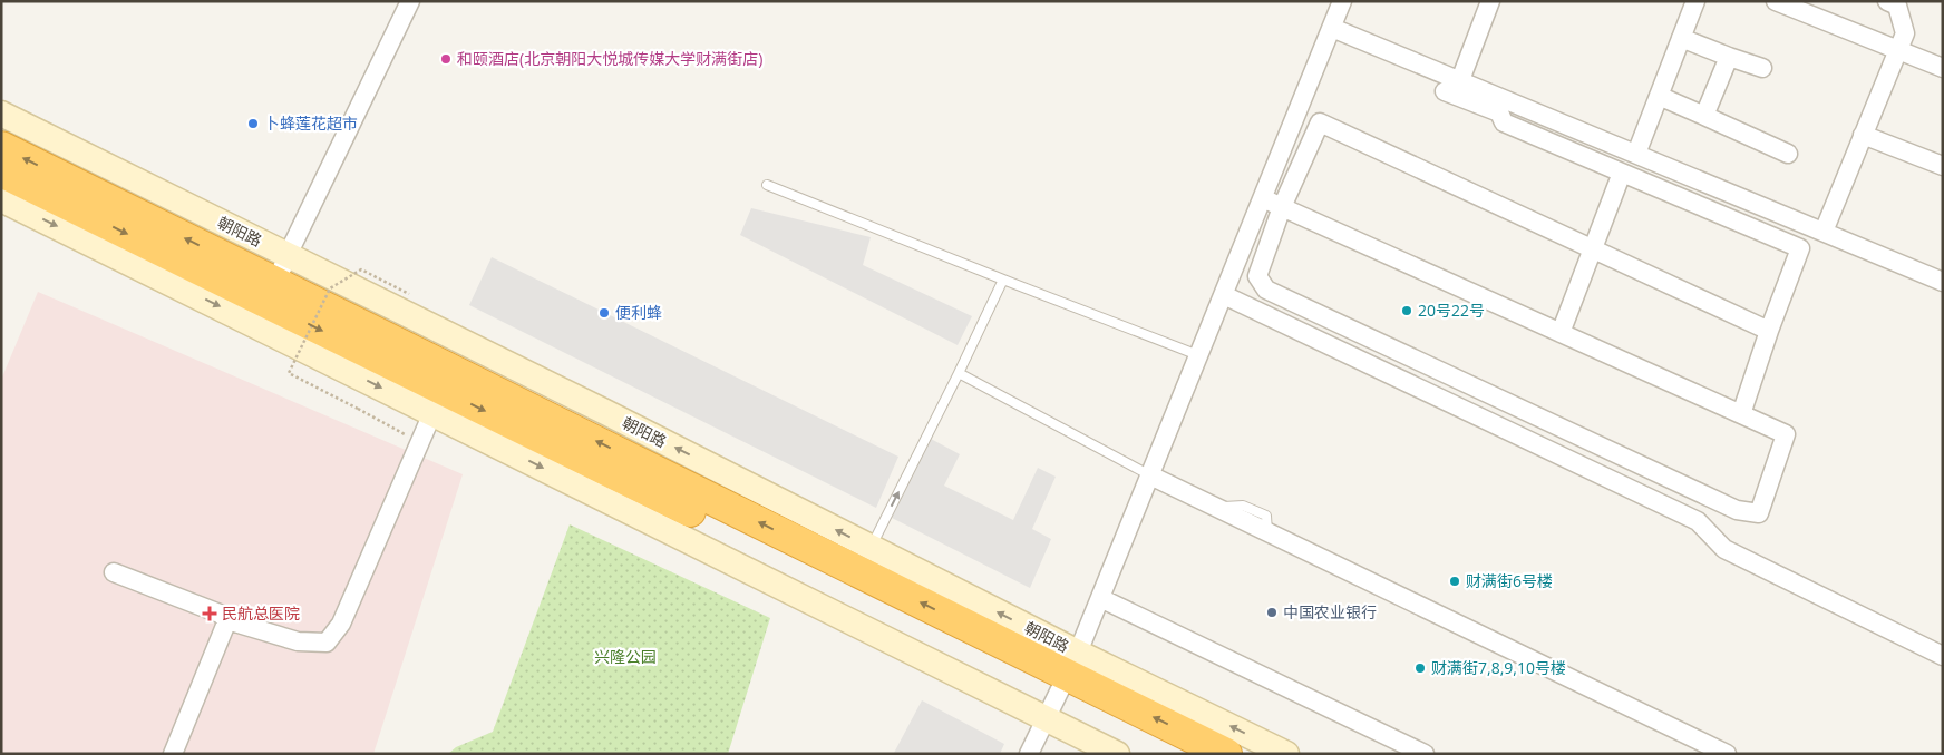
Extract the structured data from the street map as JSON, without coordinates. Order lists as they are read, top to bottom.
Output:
{
  "streets": {
    "highway": ["朝阳路"]
  },
  "parks": ["兴隆公园"],
  "places": {
    "other": [
      "和颐酒店(北京朝阳大悦城传媒大学财满街店)",
      "卜蜂莲花超市",
      "20号22号",
      "便利蜂",
      "财满街6号楼",
      "中国农业银行",
      "财满街7,8,9,10号楼"
    ],
    "health": ["民航总医院"]
  }
}
